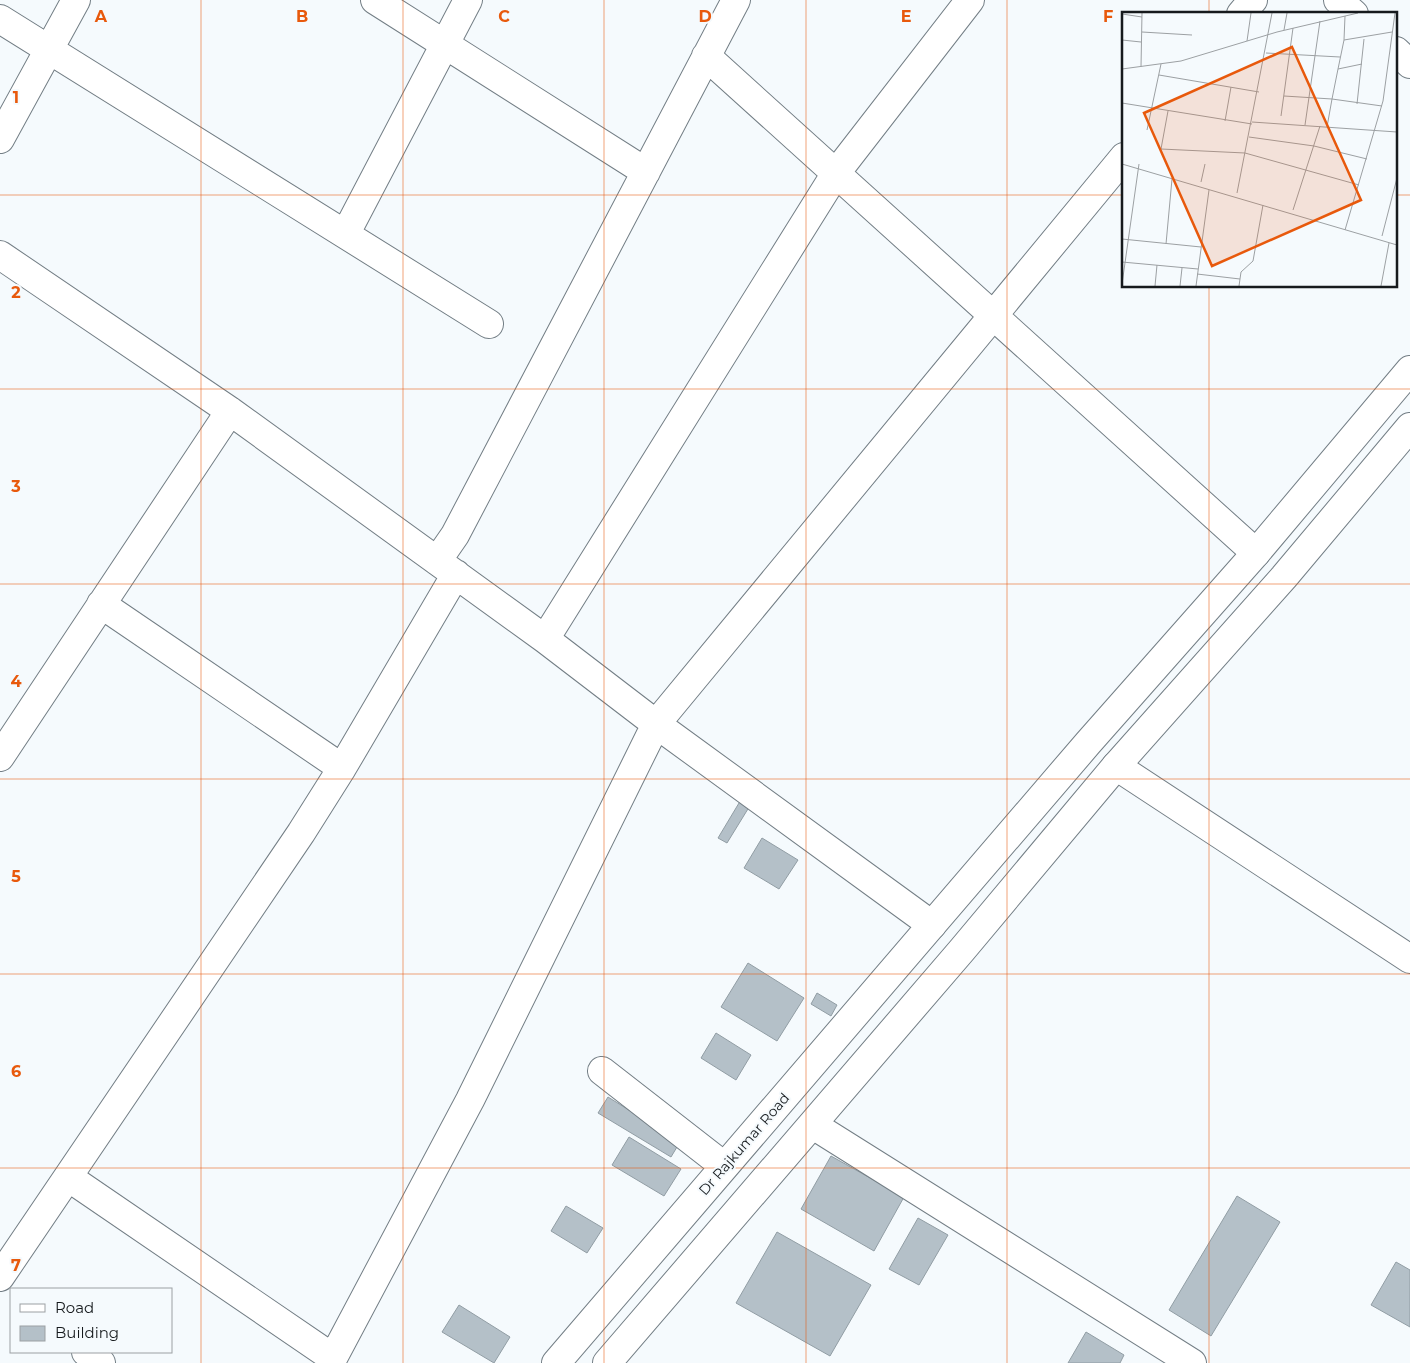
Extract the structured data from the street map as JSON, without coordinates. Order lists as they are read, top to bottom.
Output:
{
  "streets": {
    "main road": ["Dr Rajkumar Road"]
  },
  "legend": ["Road", "Building"],
  "grid": {
    "columns": [
      "A",
      "B",
      "C",
      "D",
      "E",
      "F"
    ],
    "rows": [
      "1",
      "2",
      "3",
      "4",
      "5",
      "6",
      "7"
    ]
  }
}
